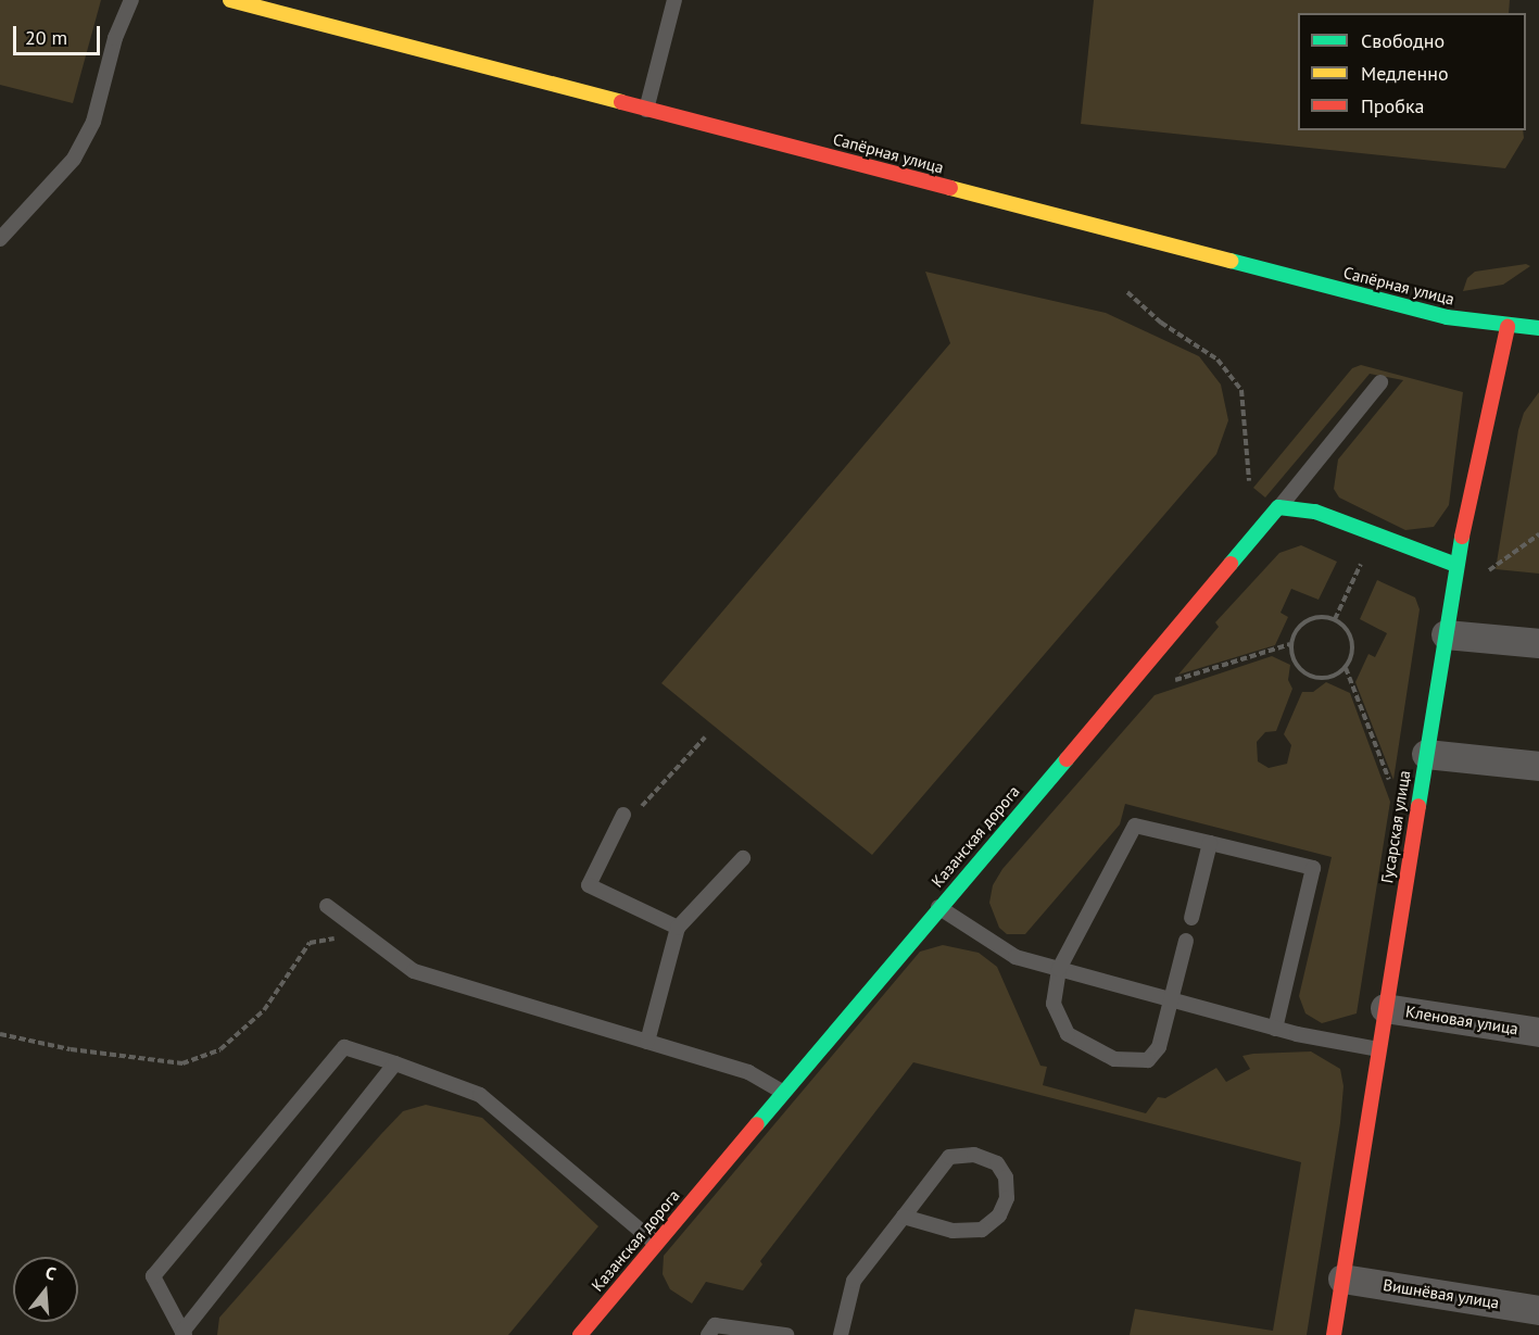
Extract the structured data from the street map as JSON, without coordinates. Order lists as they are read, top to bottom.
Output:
{
  "streets": {
    "street": [
      "Сапёрная улица",
      "Гусарская улица",
      "Казанская дорога",
      "Кленовая улица",
      "Вишнёвая улица"
    ]
  },
  "crossings": [
    ["Сапёрная улица", "Гусарская улица"],
    ["Гусарская улица", "Кленовая улица"],
    ["Гусарская улица", "Вишнёвая улица"]
  ],
  "legend": ["Свободно", "Медленно", "Пробка"],
  "scale_bar": "20 m",
  "north": "top"
}
